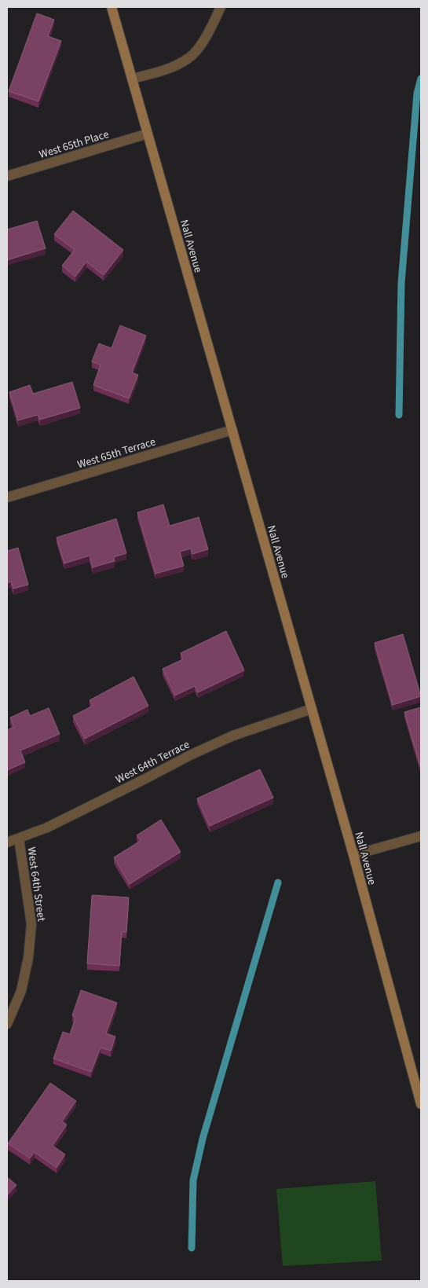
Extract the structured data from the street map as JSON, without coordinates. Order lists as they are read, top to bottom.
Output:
{
  "streets": {
    "main road": ["Nall Avenue"],
    "street": [
      "West 65th Place",
      "West 65th Terrace",
      "West 64th Terrace",
      "West 64th Street"
    ]
  },
  "crossings": [
    ["West 65th Place", "Nall Avenue"],
    ["Nall Avenue", "West 65th Terrace"],
    ["Nall Avenue", "West 64th Terrace"],
    ["West 64th Terrace", "West 64th Street"]
  ]
}
